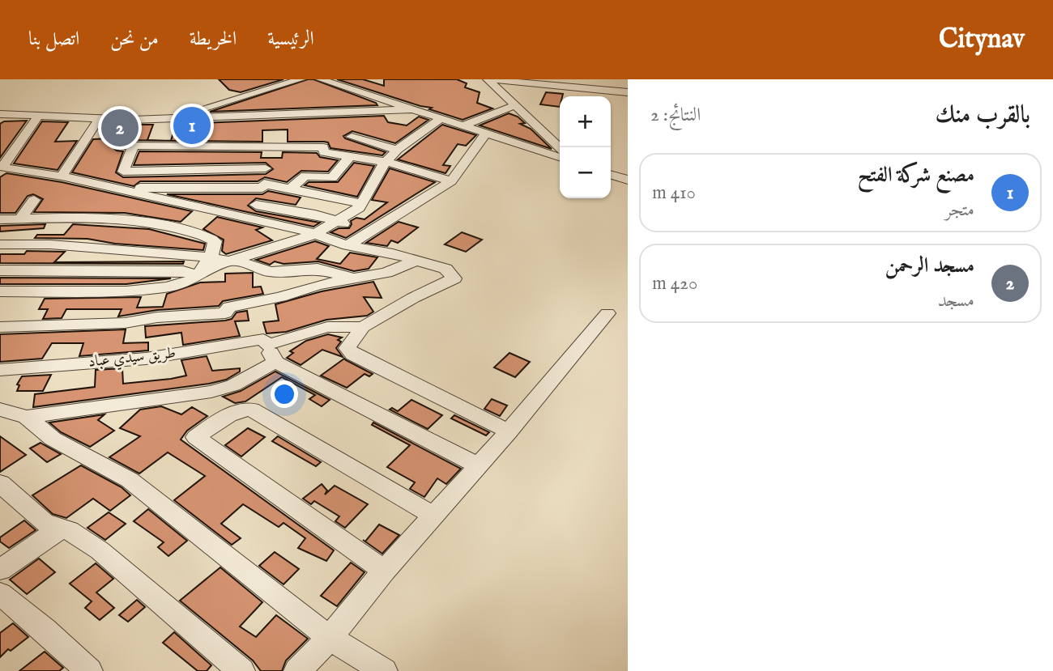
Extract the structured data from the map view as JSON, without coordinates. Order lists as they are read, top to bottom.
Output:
{
  "streets": {
    "street": ["طريق سيدي عباد"]
  },
  "page": {
    "header": "Citynav",
    "nav": [
      "الرئيسية",
      "الخريطة",
      "من نحن",
      "اتصل بنا"
    ],
    "heading": ["بالقرب منك", "النتائج: 2"],
    "map_buttons": ["+", "−"],
    "pins": ["1", "2"],
    "list": [
      {
        "mark": "1",
        "name": "مصنع شركة الفتح",
        "note": "متجر",
        "value": "410 m"
      },
      {
        "mark": "2",
        "name": "مسجد الرحمن",
        "note": "مسجد",
        "value": "420 m"
      }
    ]
  }
}
